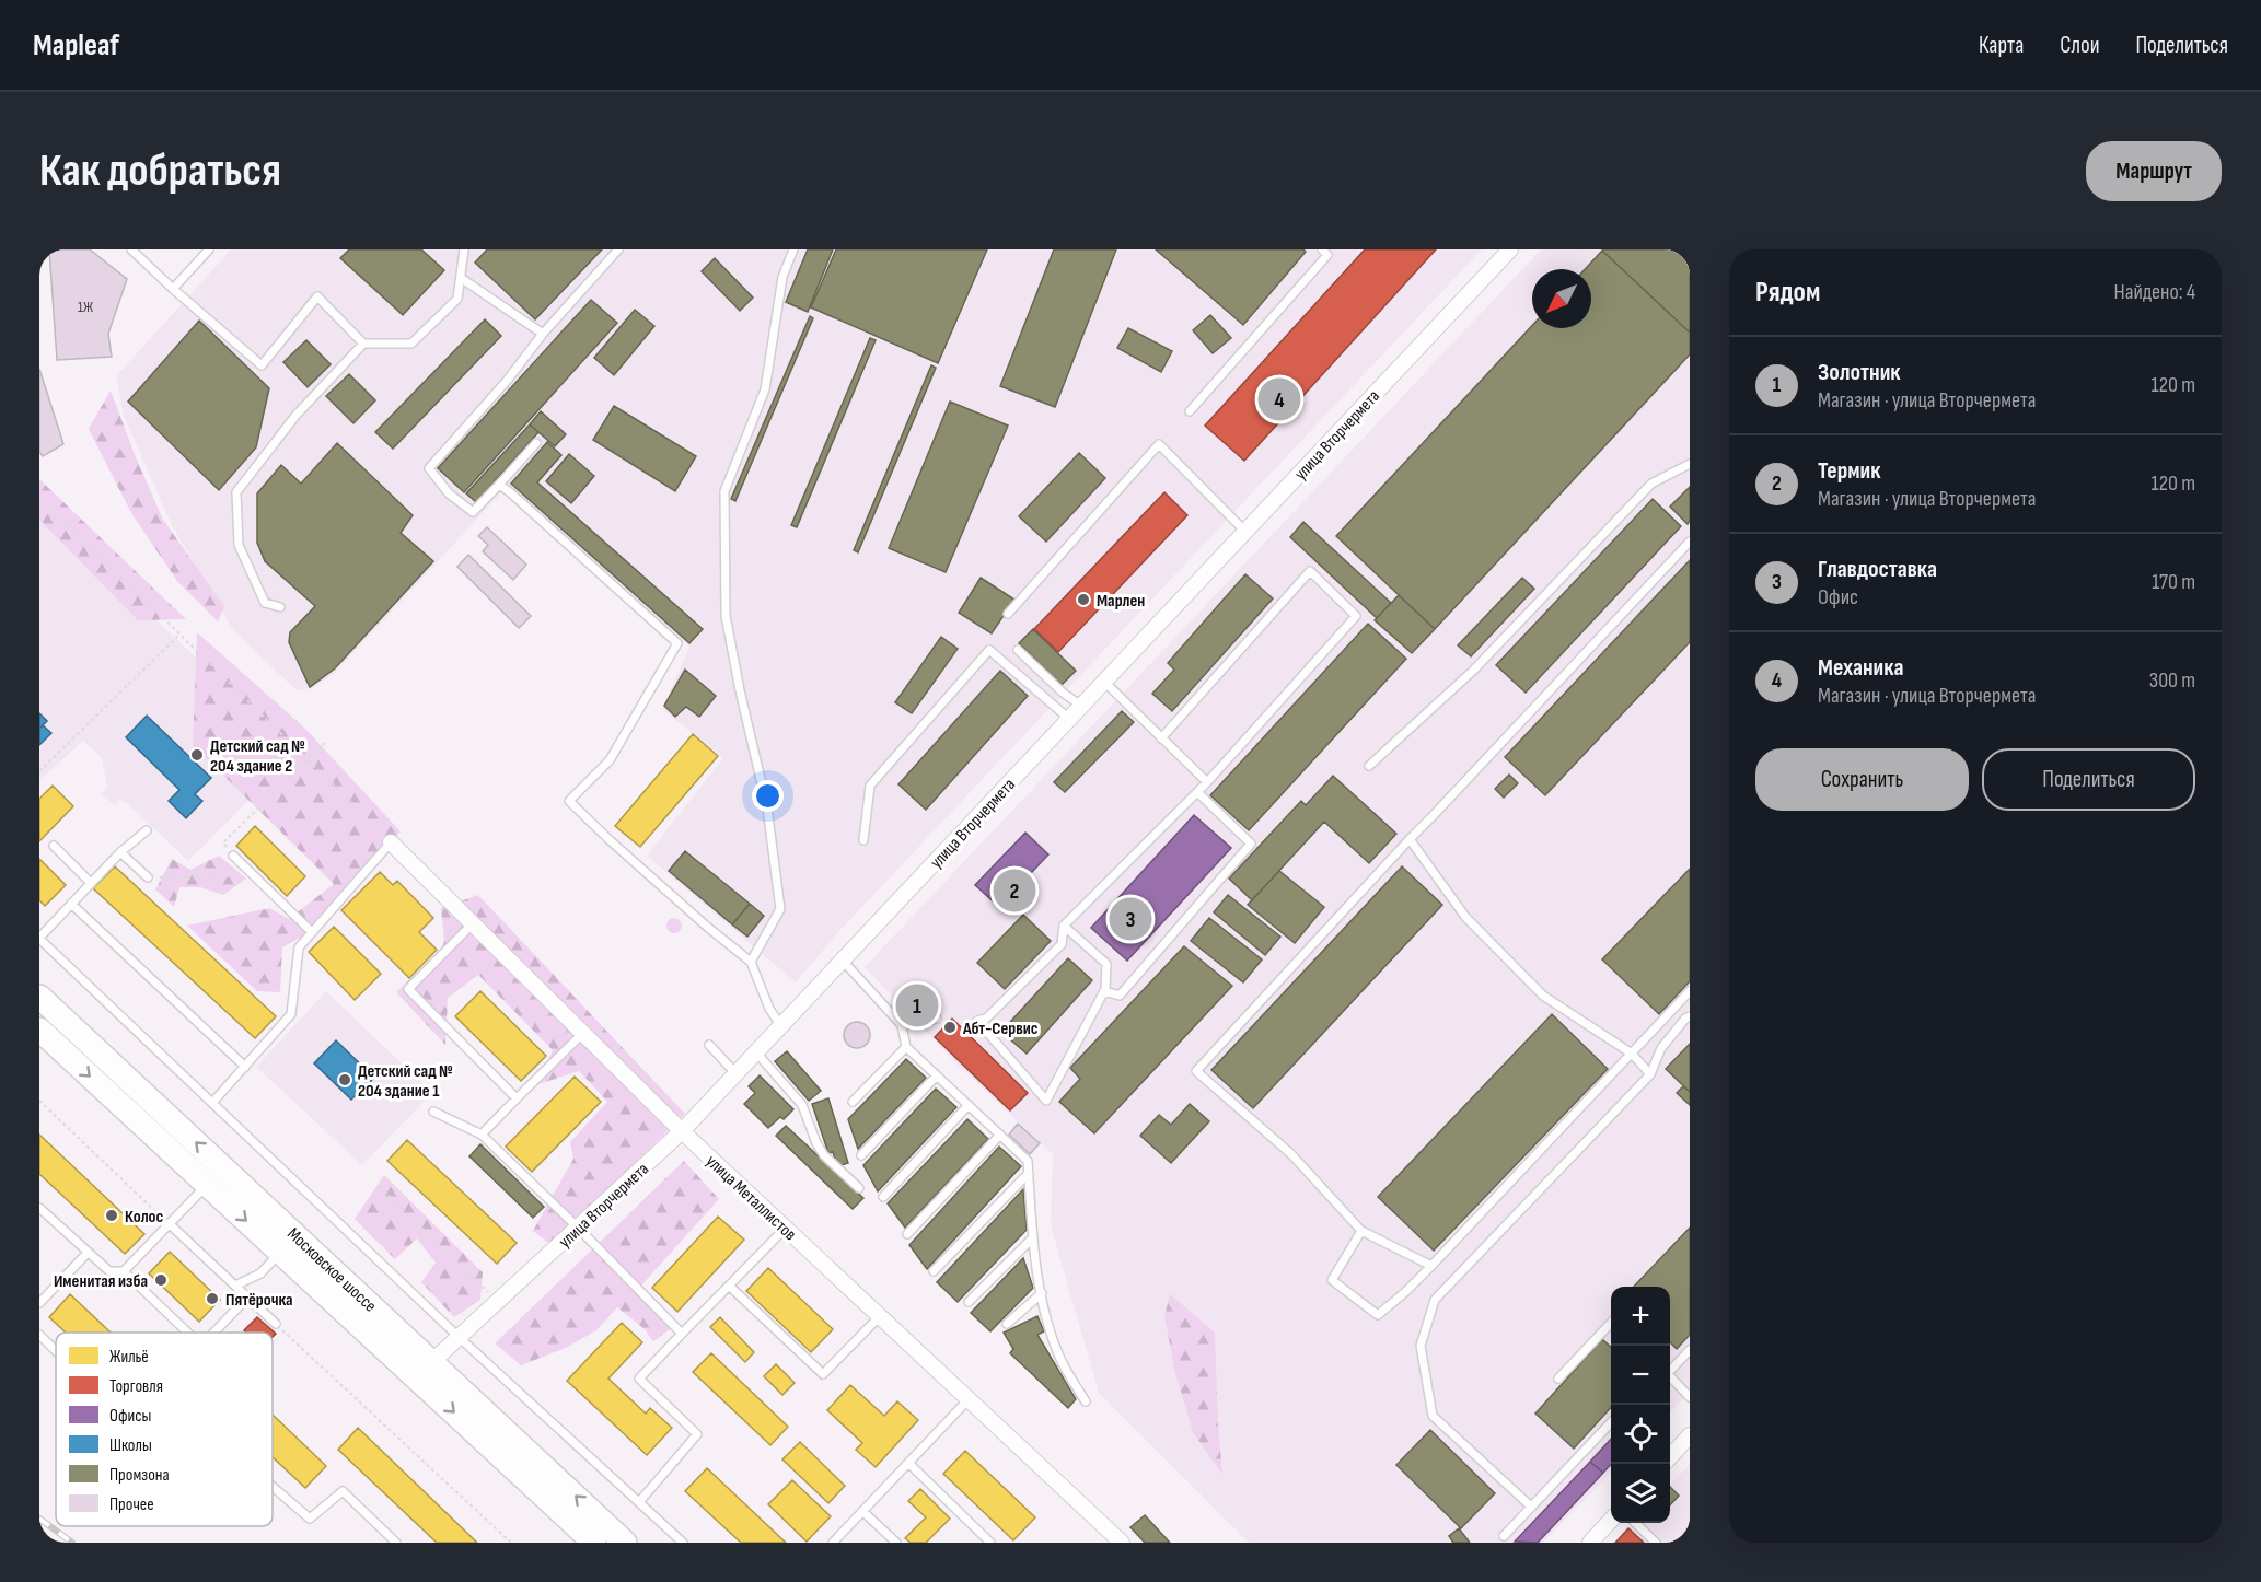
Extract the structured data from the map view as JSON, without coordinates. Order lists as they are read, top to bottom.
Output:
{
  "streets": {
    "main road": ["Московское шоссе"],
    "street": ["улица Вторчермета", "улица Металлистов"]
  },
  "crossings": [
    ["улица Вторчермета", "улица Металлистов"],
    ["улица Вторчермета", "Московское шоссе"]
  ],
  "places": [
    "Марлен",
    "Детский сад № 204 здание 2",
    "Абт-Сервис",
    "Детский сад № 204 здание 1",
    "Колос",
    "Именитая изба",
    "Пятёрочка"
  ],
  "house_numbers": ["1Ж"],
  "legend": [
    "Жильё",
    "Торговля",
    "Офисы",
    "Школы",
    "Промзона",
    "Прочее"
  ],
  "north": "bottom left",
  "page": {
    "header": "Mapleaf",
    "nav": ["Карта", "Слои", "Поделиться"],
    "buttons": [
      "Маршрут",
      ["Сохранить", "Поделиться"]
    ],
    "title": "Как добраться",
    "heading": ["Рядом", "Найдено: 4"],
    "list": [
      {
        "mark": "1",
        "name": "Золотник",
        "note": "Магазин · улица Вторчермета",
        "value": "120 m"
      },
      {
        "mark": "2",
        "name": "Термик",
        "note": "Магазин · улица Вторчермета",
        "value": "120 m"
      },
      {
        "mark": "3",
        "name": "Главдоставка",
        "note": "Офис",
        "value": "170 m"
      },
      {
        "mark": "4",
        "name": "Механика",
        "note": "Магазин · улица Вторчермета",
        "value": "300 m"
      }
    ],
    "pins": [
      "4",
      "2",
      "3",
      "1"
    ],
    "map_buttons": ["+", "−"]
  }
}
